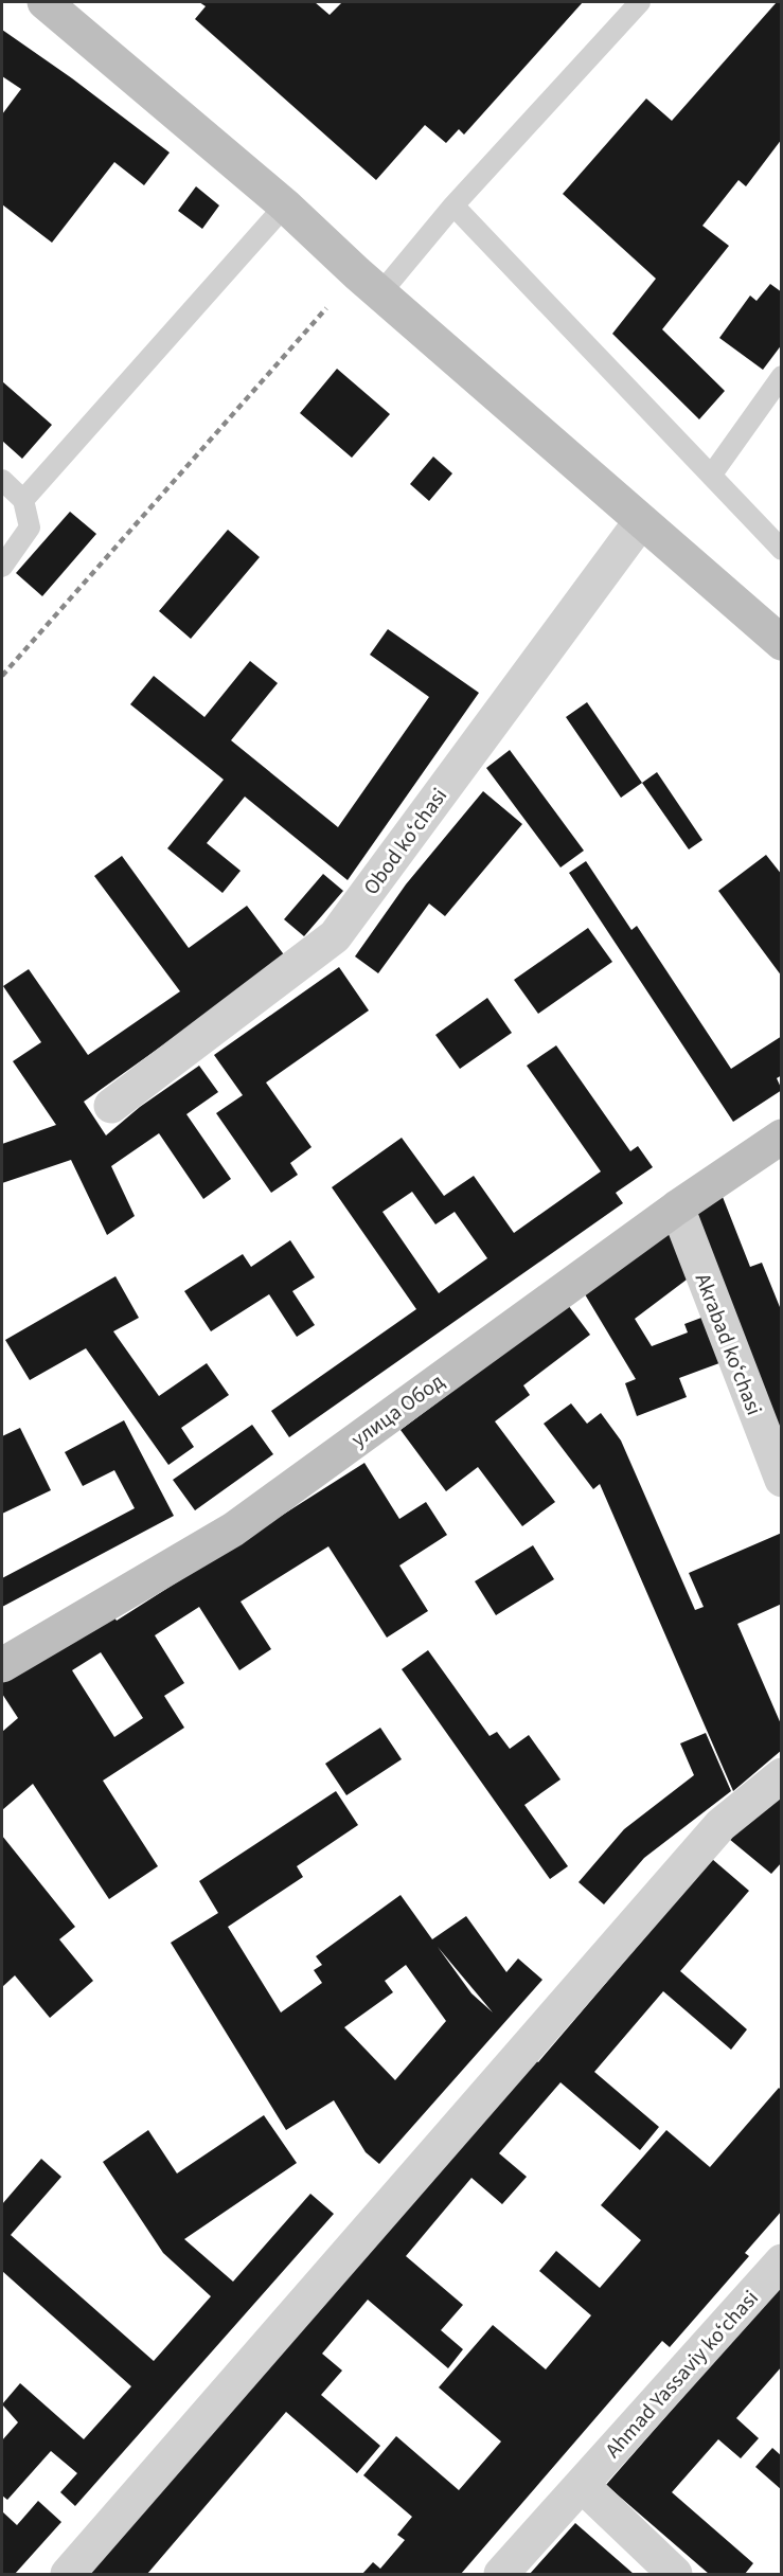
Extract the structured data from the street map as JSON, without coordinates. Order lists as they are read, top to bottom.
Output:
{
  "streets": {
    "main road": ["улица Обод"],
    "street": ["Obod koʻchasi", "Akrabad koʻchasi", "Ahmad Yassaviy koʻchasi"]
  },
  "crossings": [
    ["Akrabad koʻchasi", "улица Обод"]
  ]
}
